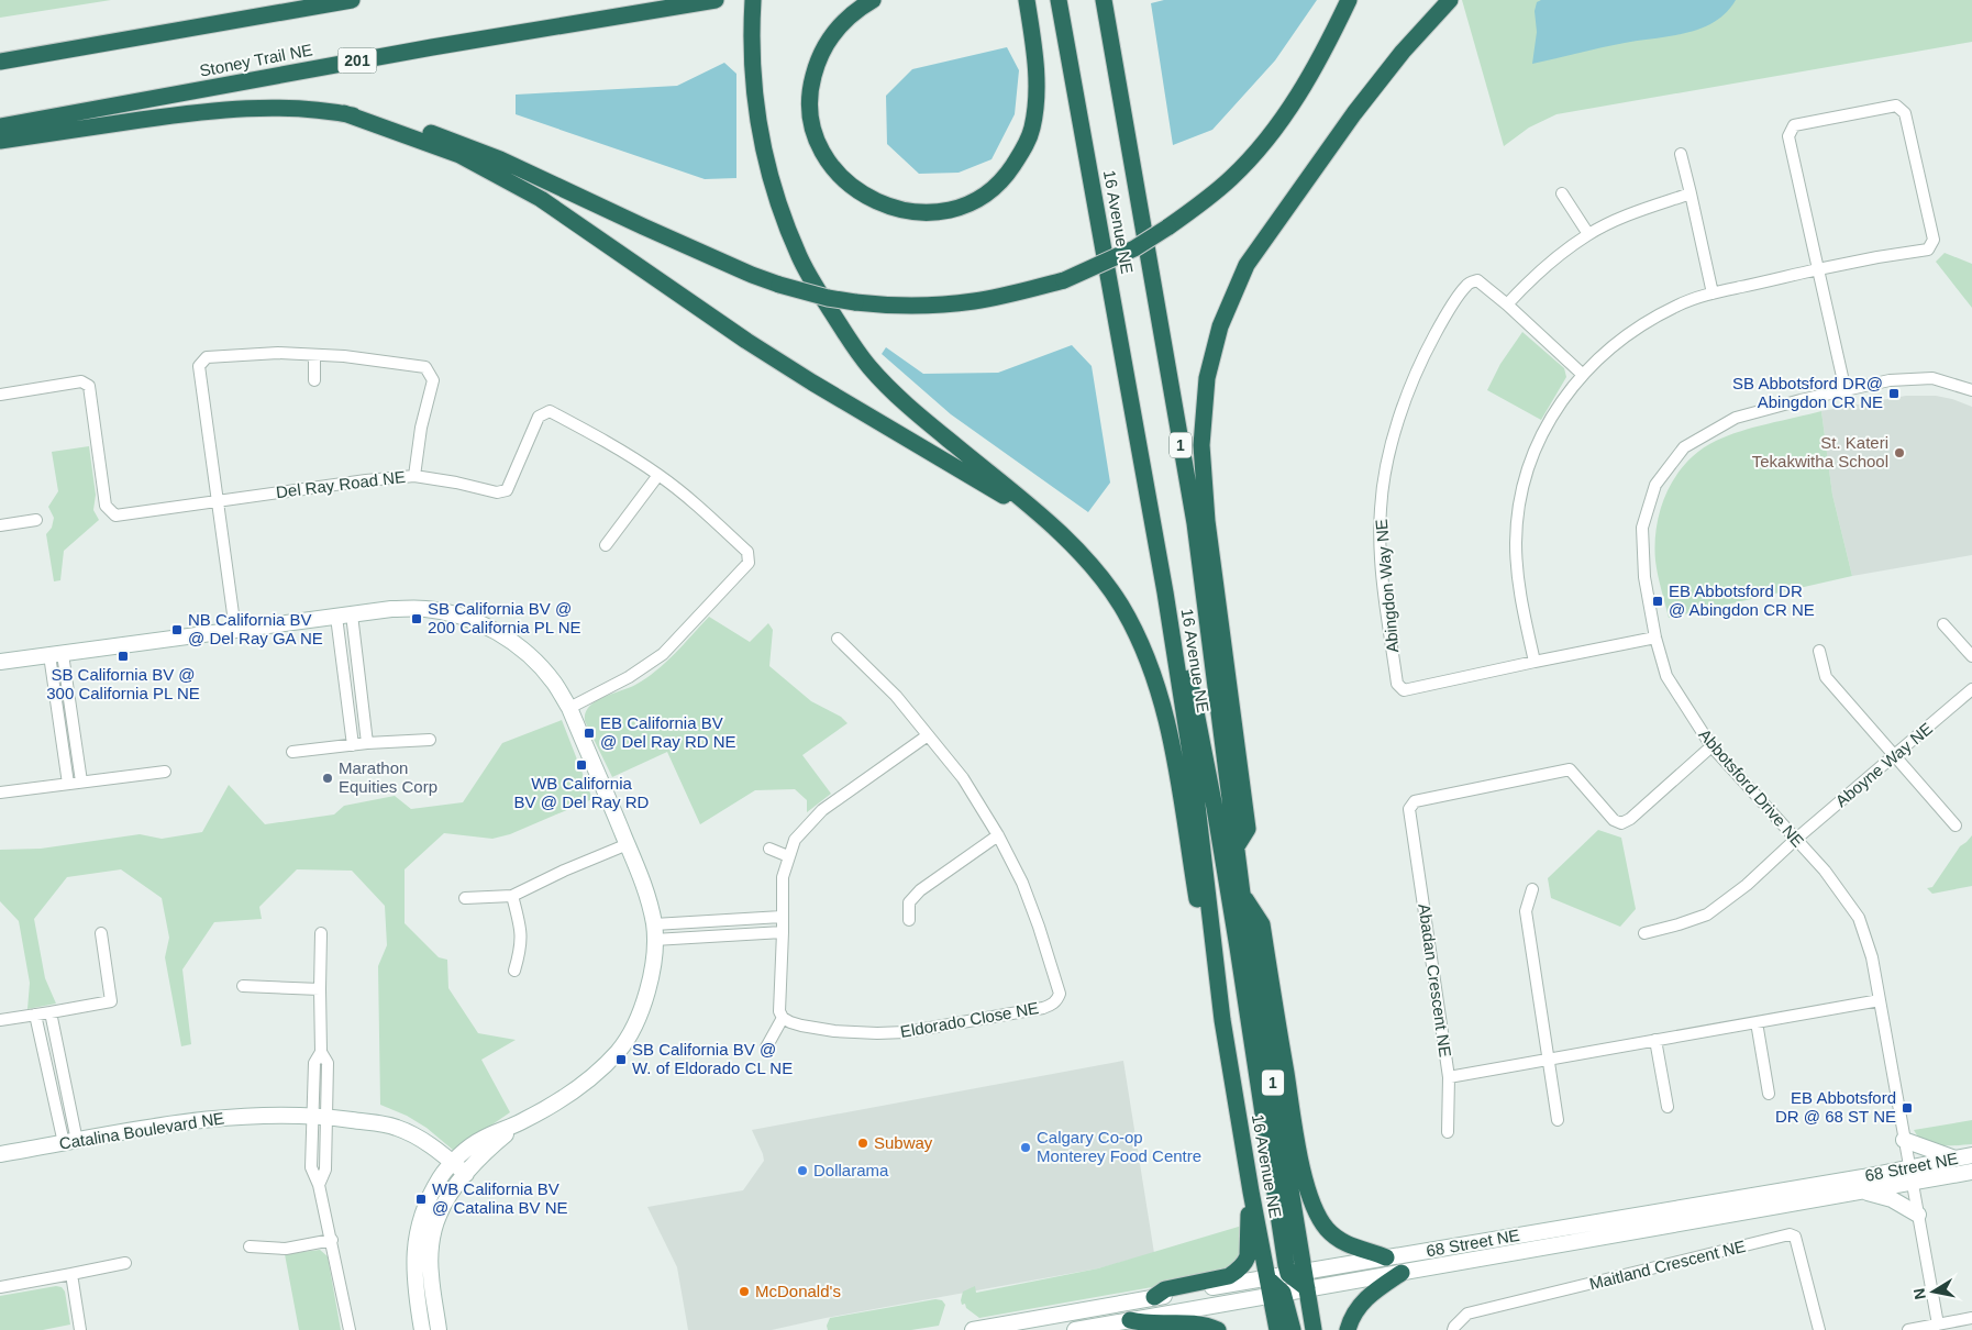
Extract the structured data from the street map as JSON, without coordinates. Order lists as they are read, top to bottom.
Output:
{
  "streets": {
    "highway": [
      "Stoney Trail NE",
      "201",
      "16 Avenue NE",
      "1"
    ],
    "street": [
      "Del Ray Road NE",
      "Abingdon Way NE",
      "Aboyne Way NE",
      "Abbotsford Drive NE",
      "Abadan Crescent NE",
      "Eldorado Close NE",
      "Catalina Boulevard NE",
      "68 Street NE",
      "Maitland Crescent NE"
    ]
  },
  "crossings": [
    ["16 Avenue NE", "68 Street NE"],
    ["Aboyne Way NE", "Abbotsford Drive NE"],
    ["Abbotsford Drive NE", "Abadan Crescent NE"],
    ["Abbotsford Drive NE", "68 Street NE"]
  ],
  "places": {
    "transit": [
      "SB Abbotsford DR@ Abingdon CR NE",
      "EB Abbotsford DR @ Abingdon CR NE",
      "SB California BV @ 200 California PL NE",
      "NB California BV @ Del Ray GA NE",
      "SB California BV @ 300 California PL NE",
      "EB California BV @ Del Ray RD NE",
      "WB California BV @ Del Ray RD",
      "SB California BV @ W. of Eldorado CL NE",
      "EB Abbotsford DR @ 68 ST NE",
      "WB California BV @ Catalina BV NE"
    ],
    "other": [
      "St. Kateri Tekakwitha School",
      "Marathon Equities Corp",
      "Subway",
      "Calgary Co-op Monterey Food Centre",
      "Dollarama",
      "McDonald's"
    ]
  },
  "north": "left"
}
